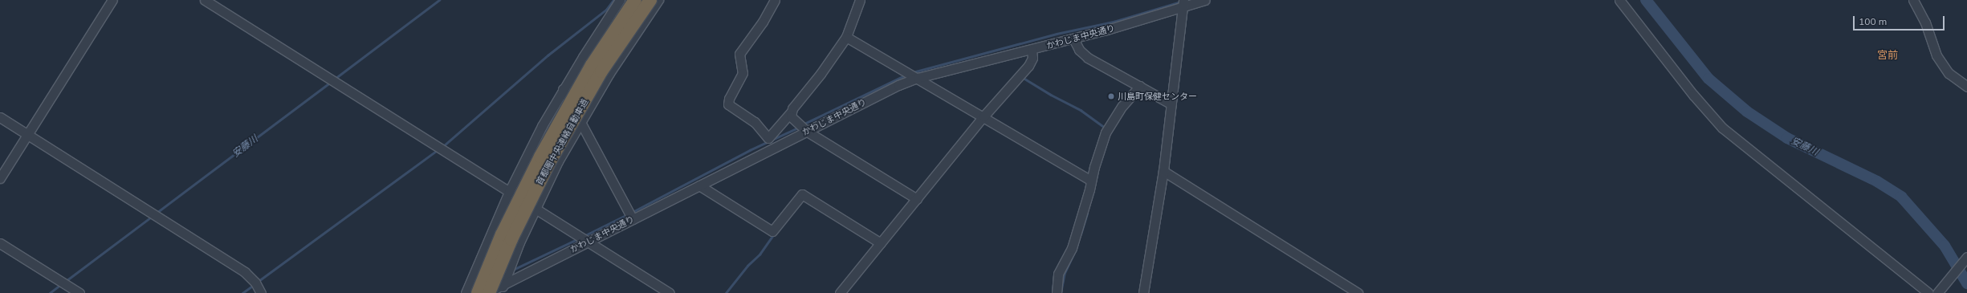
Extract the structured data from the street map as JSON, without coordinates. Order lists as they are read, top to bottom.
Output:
{
  "streets": {
    "highway": ["首都圏中央連絡自動車道"],
    "street": ["かわじま中央通り"]
  },
  "districts": ["宮前"],
  "water": ["安藤川"],
  "places": ["川島町保健センター"],
  "scale_bar": "100 m"
}
